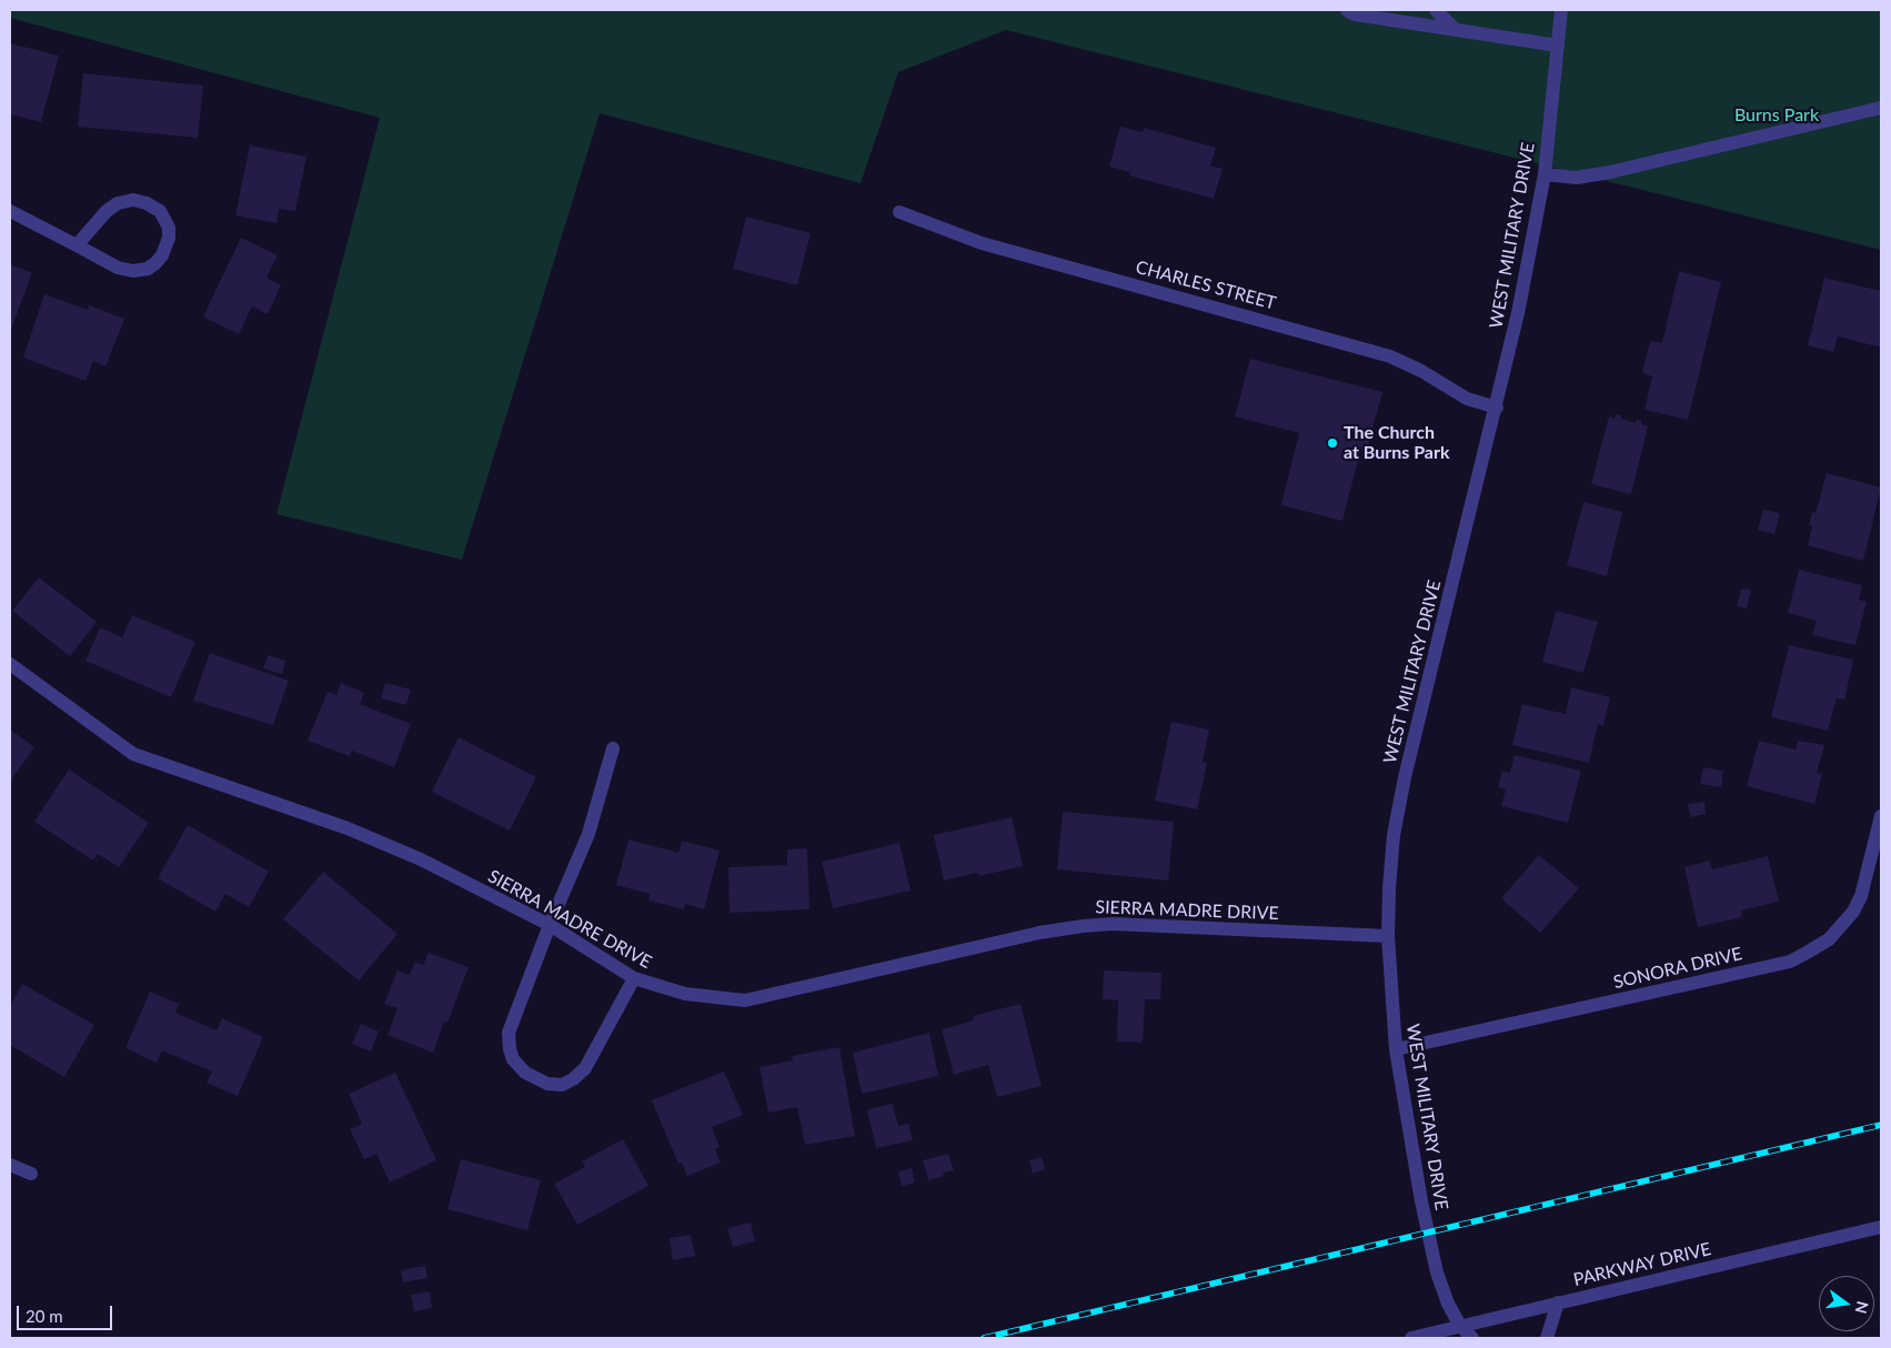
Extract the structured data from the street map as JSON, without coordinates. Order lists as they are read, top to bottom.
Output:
{
  "streets": {
    "street": [
      "WEST MILITARY DRIVE",
      "CHARLES STREET",
      "SIERRA MADRE DRIVE",
      "SONORA DRIVE",
      "PARKWAY DRIVE"
    ]
  },
  "crossings": [
    ["WEST MILITARY DRIVE", "CHARLES STREET"],
    ["WEST MILITARY DRIVE", "SIERRA MADRE DRIVE"],
    ["WEST MILITARY DRIVE", "SONORA DRIVE"],
    ["WEST MILITARY DRIVE", "PARKWAY DRIVE"]
  ],
  "parks": ["Burns Park"],
  "places": ["The Church at Burns Park"],
  "scale_bar": "20 m",
  "north": "right"
}
